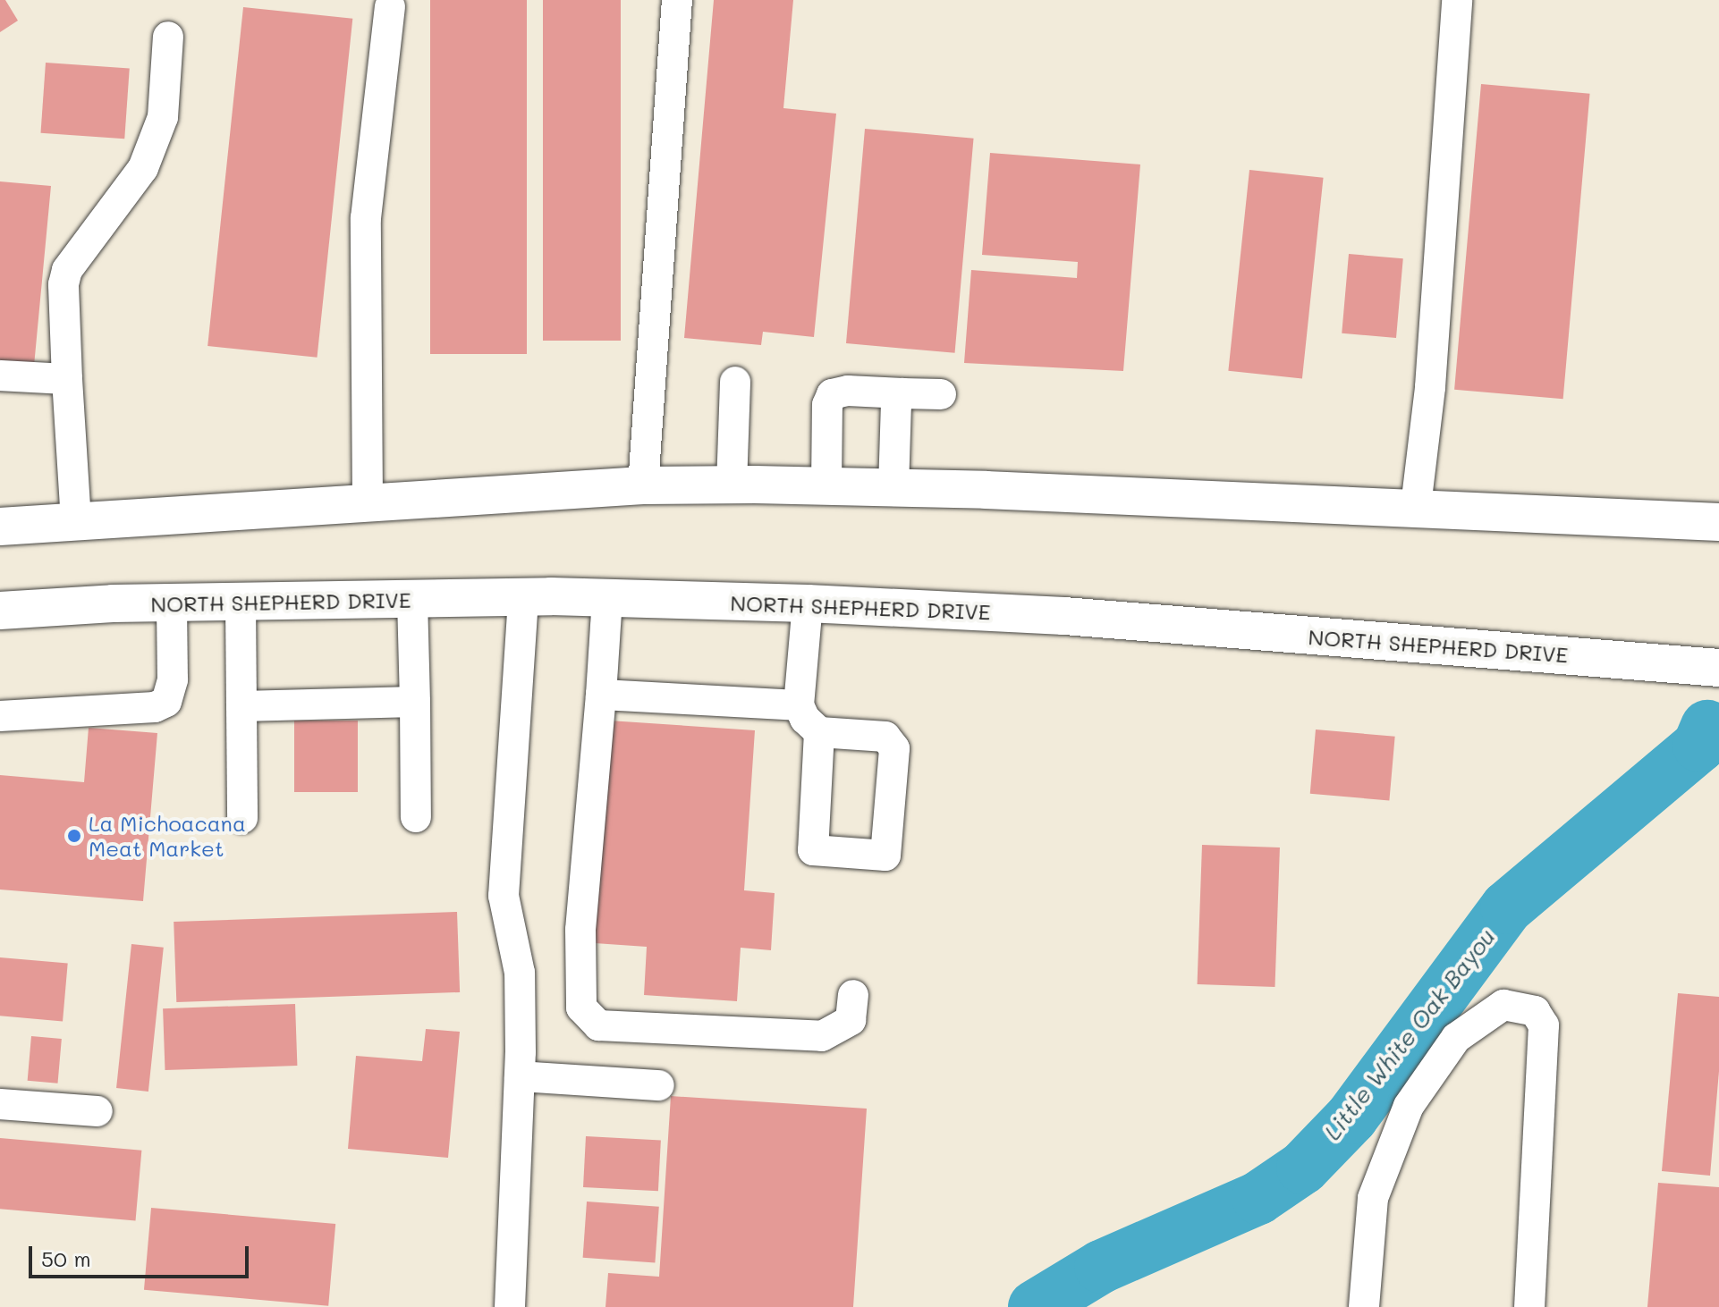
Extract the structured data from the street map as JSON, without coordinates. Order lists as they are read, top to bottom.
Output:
{
  "streets": {
    "main road": ["NORTH SHEPHERD DRIVE"]
  },
  "water": ["Little White Oak Bayou"],
  "places": ["La Michoacana Meat Market"],
  "scale_bar": "50 m"
}
